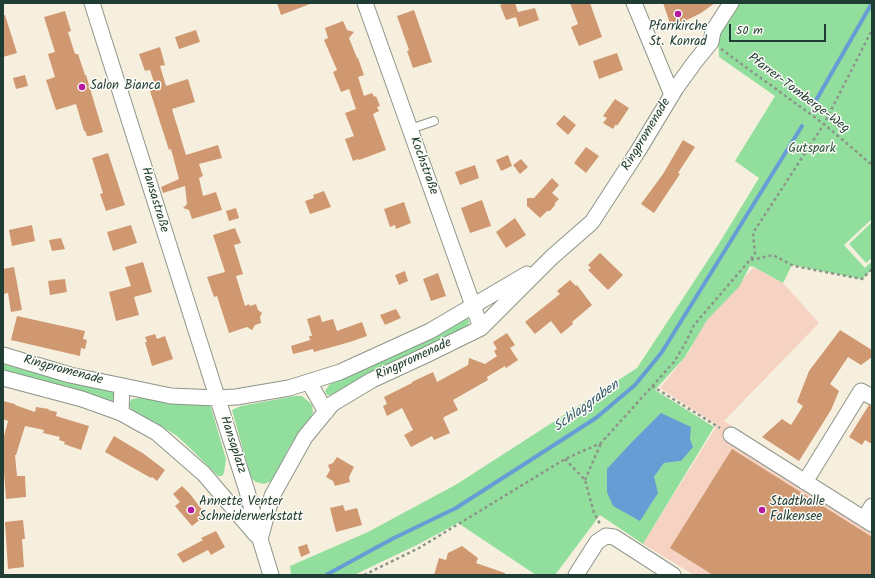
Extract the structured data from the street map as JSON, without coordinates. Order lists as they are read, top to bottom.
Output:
{
  "streets": {
    "street": [
      "Ringpromenade",
      "Kochstraße",
      "Hansastraße",
      "Hansaplatz"
    ],
    "path": ["Pfarrer-Tomberge-Weg"]
  },
  "crossings": [
    ["Pfarrer-Tomberge-Weg", "Ringpromenade"],
    ["Ringpromenade", "Kochstraße"],
    ["Ringpromenade", "Hansastraße"],
    ["Ringpromenade", "Hansaplatz"],
    ["Hansastraße", "Hansaplatz"]
  ],
  "water": ["Schlaggraben"],
  "parks": ["Gutspark"],
  "places": [
    "Pfarrkirche St. Konrad",
    "Salon Bianca",
    "Annette Venter Schneiderwerkstatt",
    "Stadthalle Falkensee"
  ],
  "scale_bar": "50 m"
}
